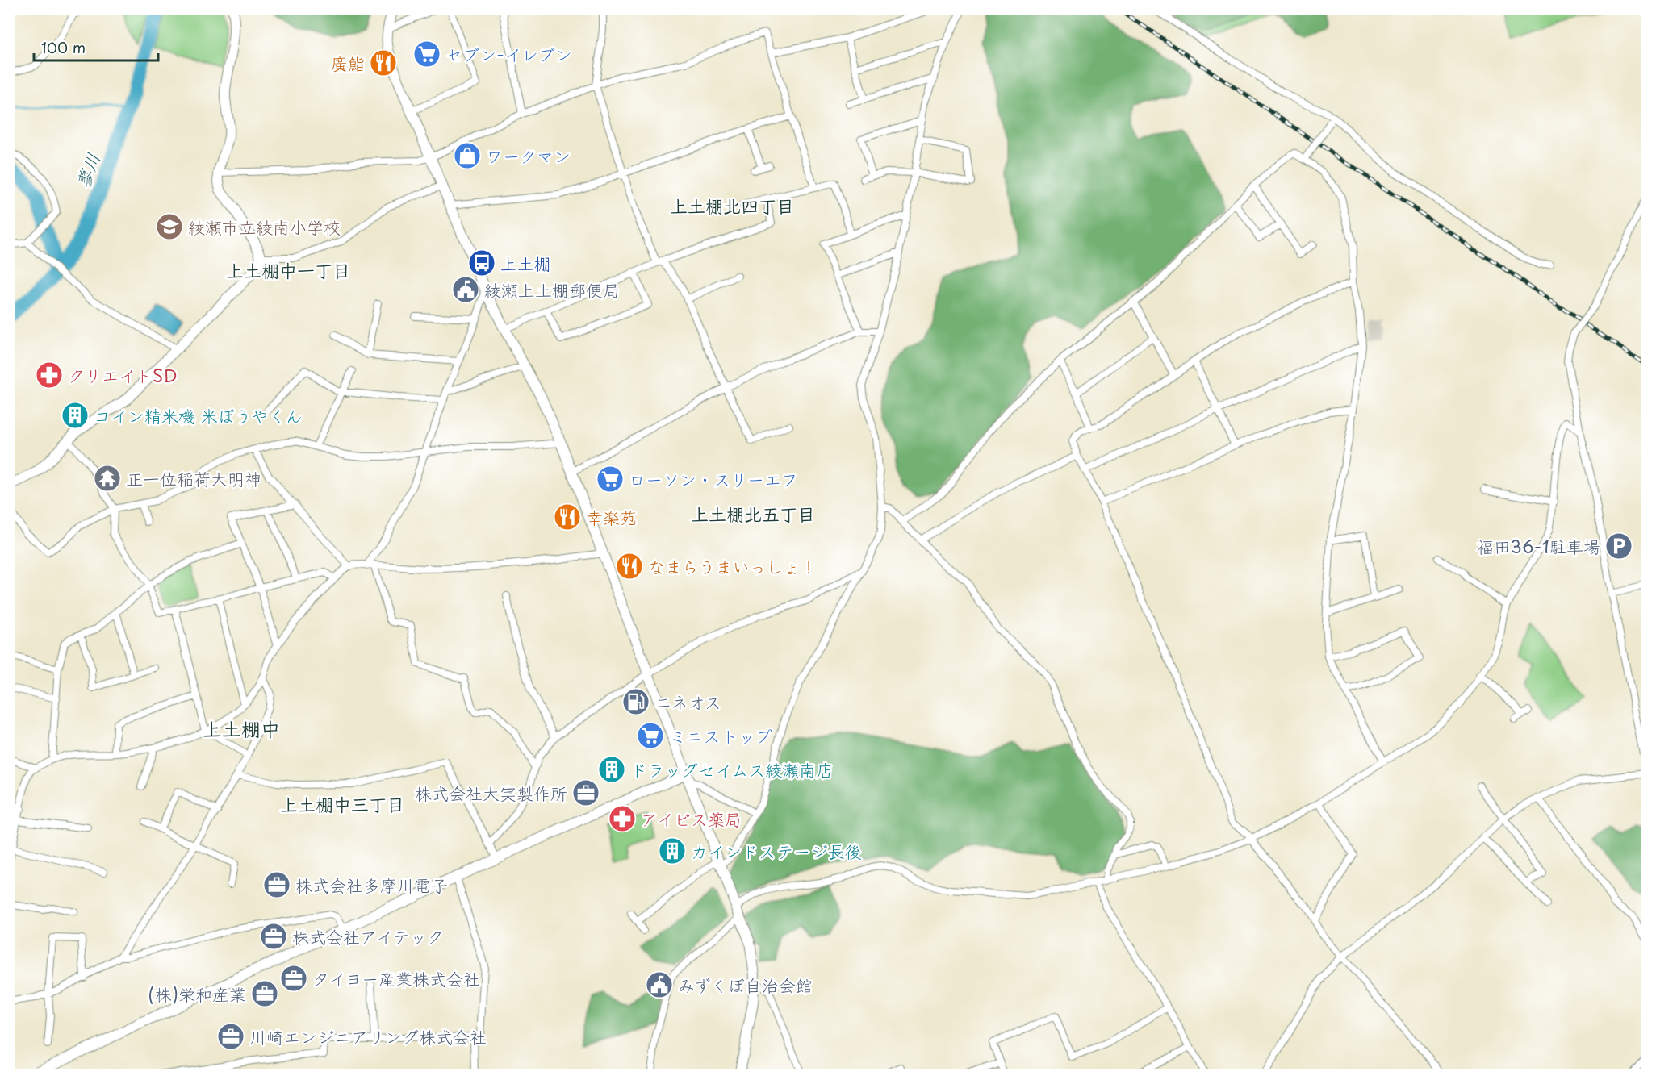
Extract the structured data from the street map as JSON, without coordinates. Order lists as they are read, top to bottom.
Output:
{
  "districts": [
    "上土棚北四丁目",
    "上土棚中一丁目",
    "上土棚北五丁目",
    "上土棚中",
    "上土棚中三丁目"
  ],
  "water": ["蓼川"],
  "places": {
    "supermarket": ["セブン-イレブン", "ローソン・スリーエフ", "ミニストップ"],
    "restaurant": ["廣鮨", "幸楽苑", "なまらうまいっしょ！"],
    "shop": ["ワークマン"],
    "school or university": ["綾瀬市立綾南小学校"],
    "bus stop": ["上土棚"],
    "public building": ["綾瀬上土棚郵便局", "みずくぼ自治会館"],
    "pharmacy": ["クリエイトSD", "アイビス薬局"],
    "building": ["コイン精米機 米ぼうやくん", "ドラッグセイムス綾瀬南店", "カインドステージ長後"],
    "temple": ["正一位稲荷大明神"],
    "parking": ["福田36-1駐車場"],
    "fuel station": ["エネオス"],
    "office": [
      "株式会社大実製作所",
      "株式会社多摩川電子",
      "株式会社アイテック",
      "タイヨー産業株式会社",
      "(株)栄和産業",
      "川崎エンジニアリング株式会社"
    ]
  },
  "scale_bar": "100 m"
}
